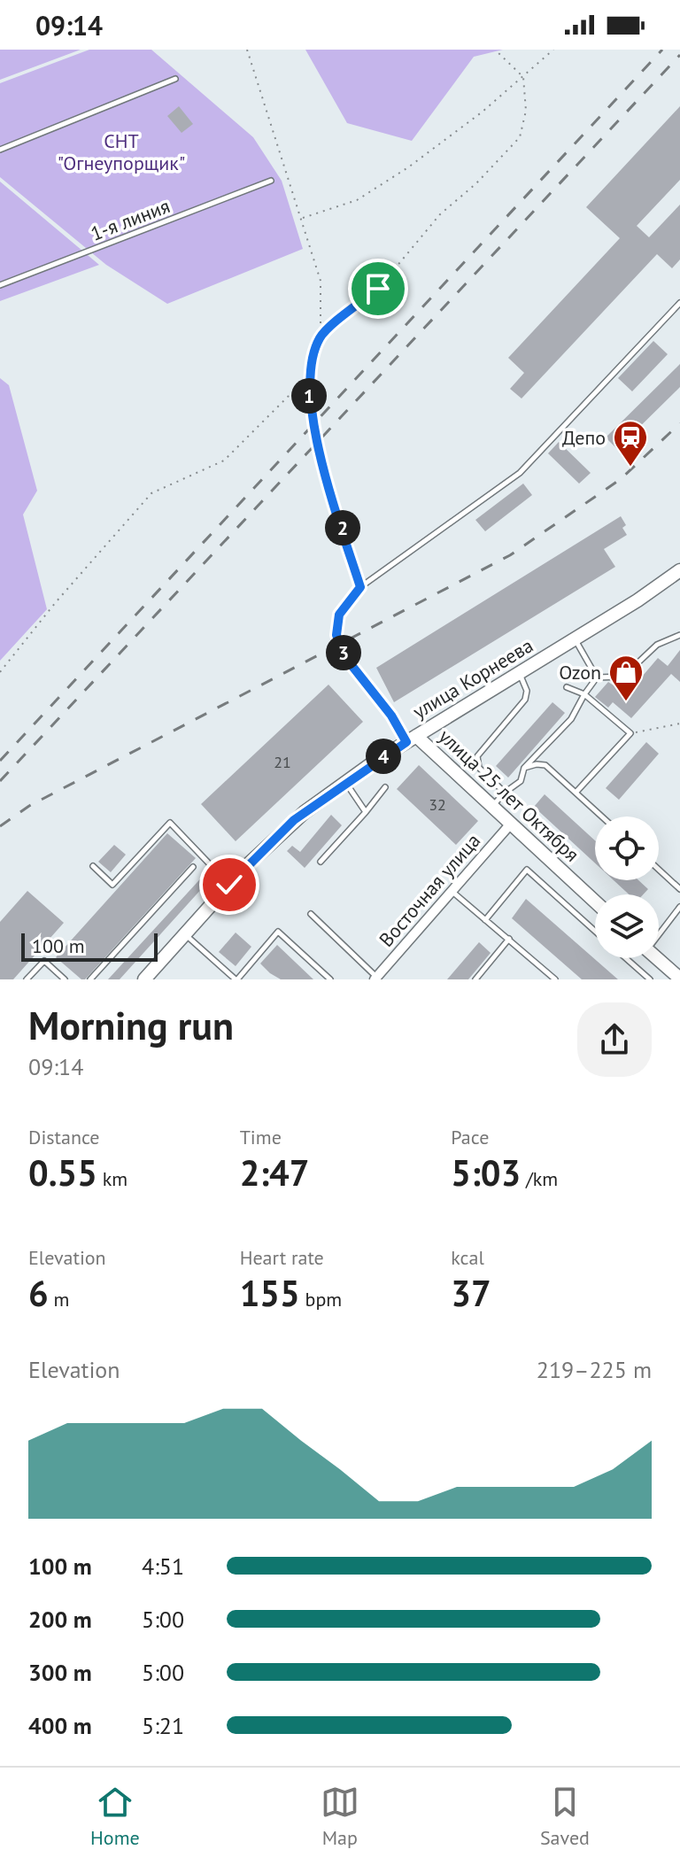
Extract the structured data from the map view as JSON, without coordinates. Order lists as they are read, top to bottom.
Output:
{
  "streets": {
    "street": ["улица Корнеева", "улица 25 лет Октября", "Восточная улица"],
    "lane": ["1-я линия"]
  },
  "crossings": [
    ["улица Корнеева", "улица 25 лет Октября"],
    ["улица 25 лет Октября", "Восточная улица"]
  ],
  "parks": ["СНТ \"Огнеупорщик\""],
  "places": {
    "station": ["Депо"],
    "shop": ["Ozon"]
  },
  "house_numbers": ["21", "32"],
  "scale_bar": "100 m",
  "page": {
    "status": "09:14",
    "pins": [
      "1",
      "2",
      "3",
      "4"
    ],
    "scale": "100 m",
    "heading": ["Morning run", "09:14"],
    "stats": [
      ["Distance", "0.55 km"],
      ["Time", "2:47"],
      ["Pace", "5:03 /km"],
      ["Elevation", "6 m"],
      ["Heart rate", "155 bpm"],
      ["kcal", "37"]
    ],
    "chart": ["Elevation", "219–225 m"],
    "list": [
      {
        "name": "100 m",
        "note": "4:51"
      },
      {
        "name": "200 m",
        "note": "5:00"
      },
      {
        "name": "300 m",
        "note": "5:00"
      },
      {
        "name": "400 m",
        "note": "5:21"
      }
    ],
    "tabs": ["Home", "Map", "Saved"]
  }
}
